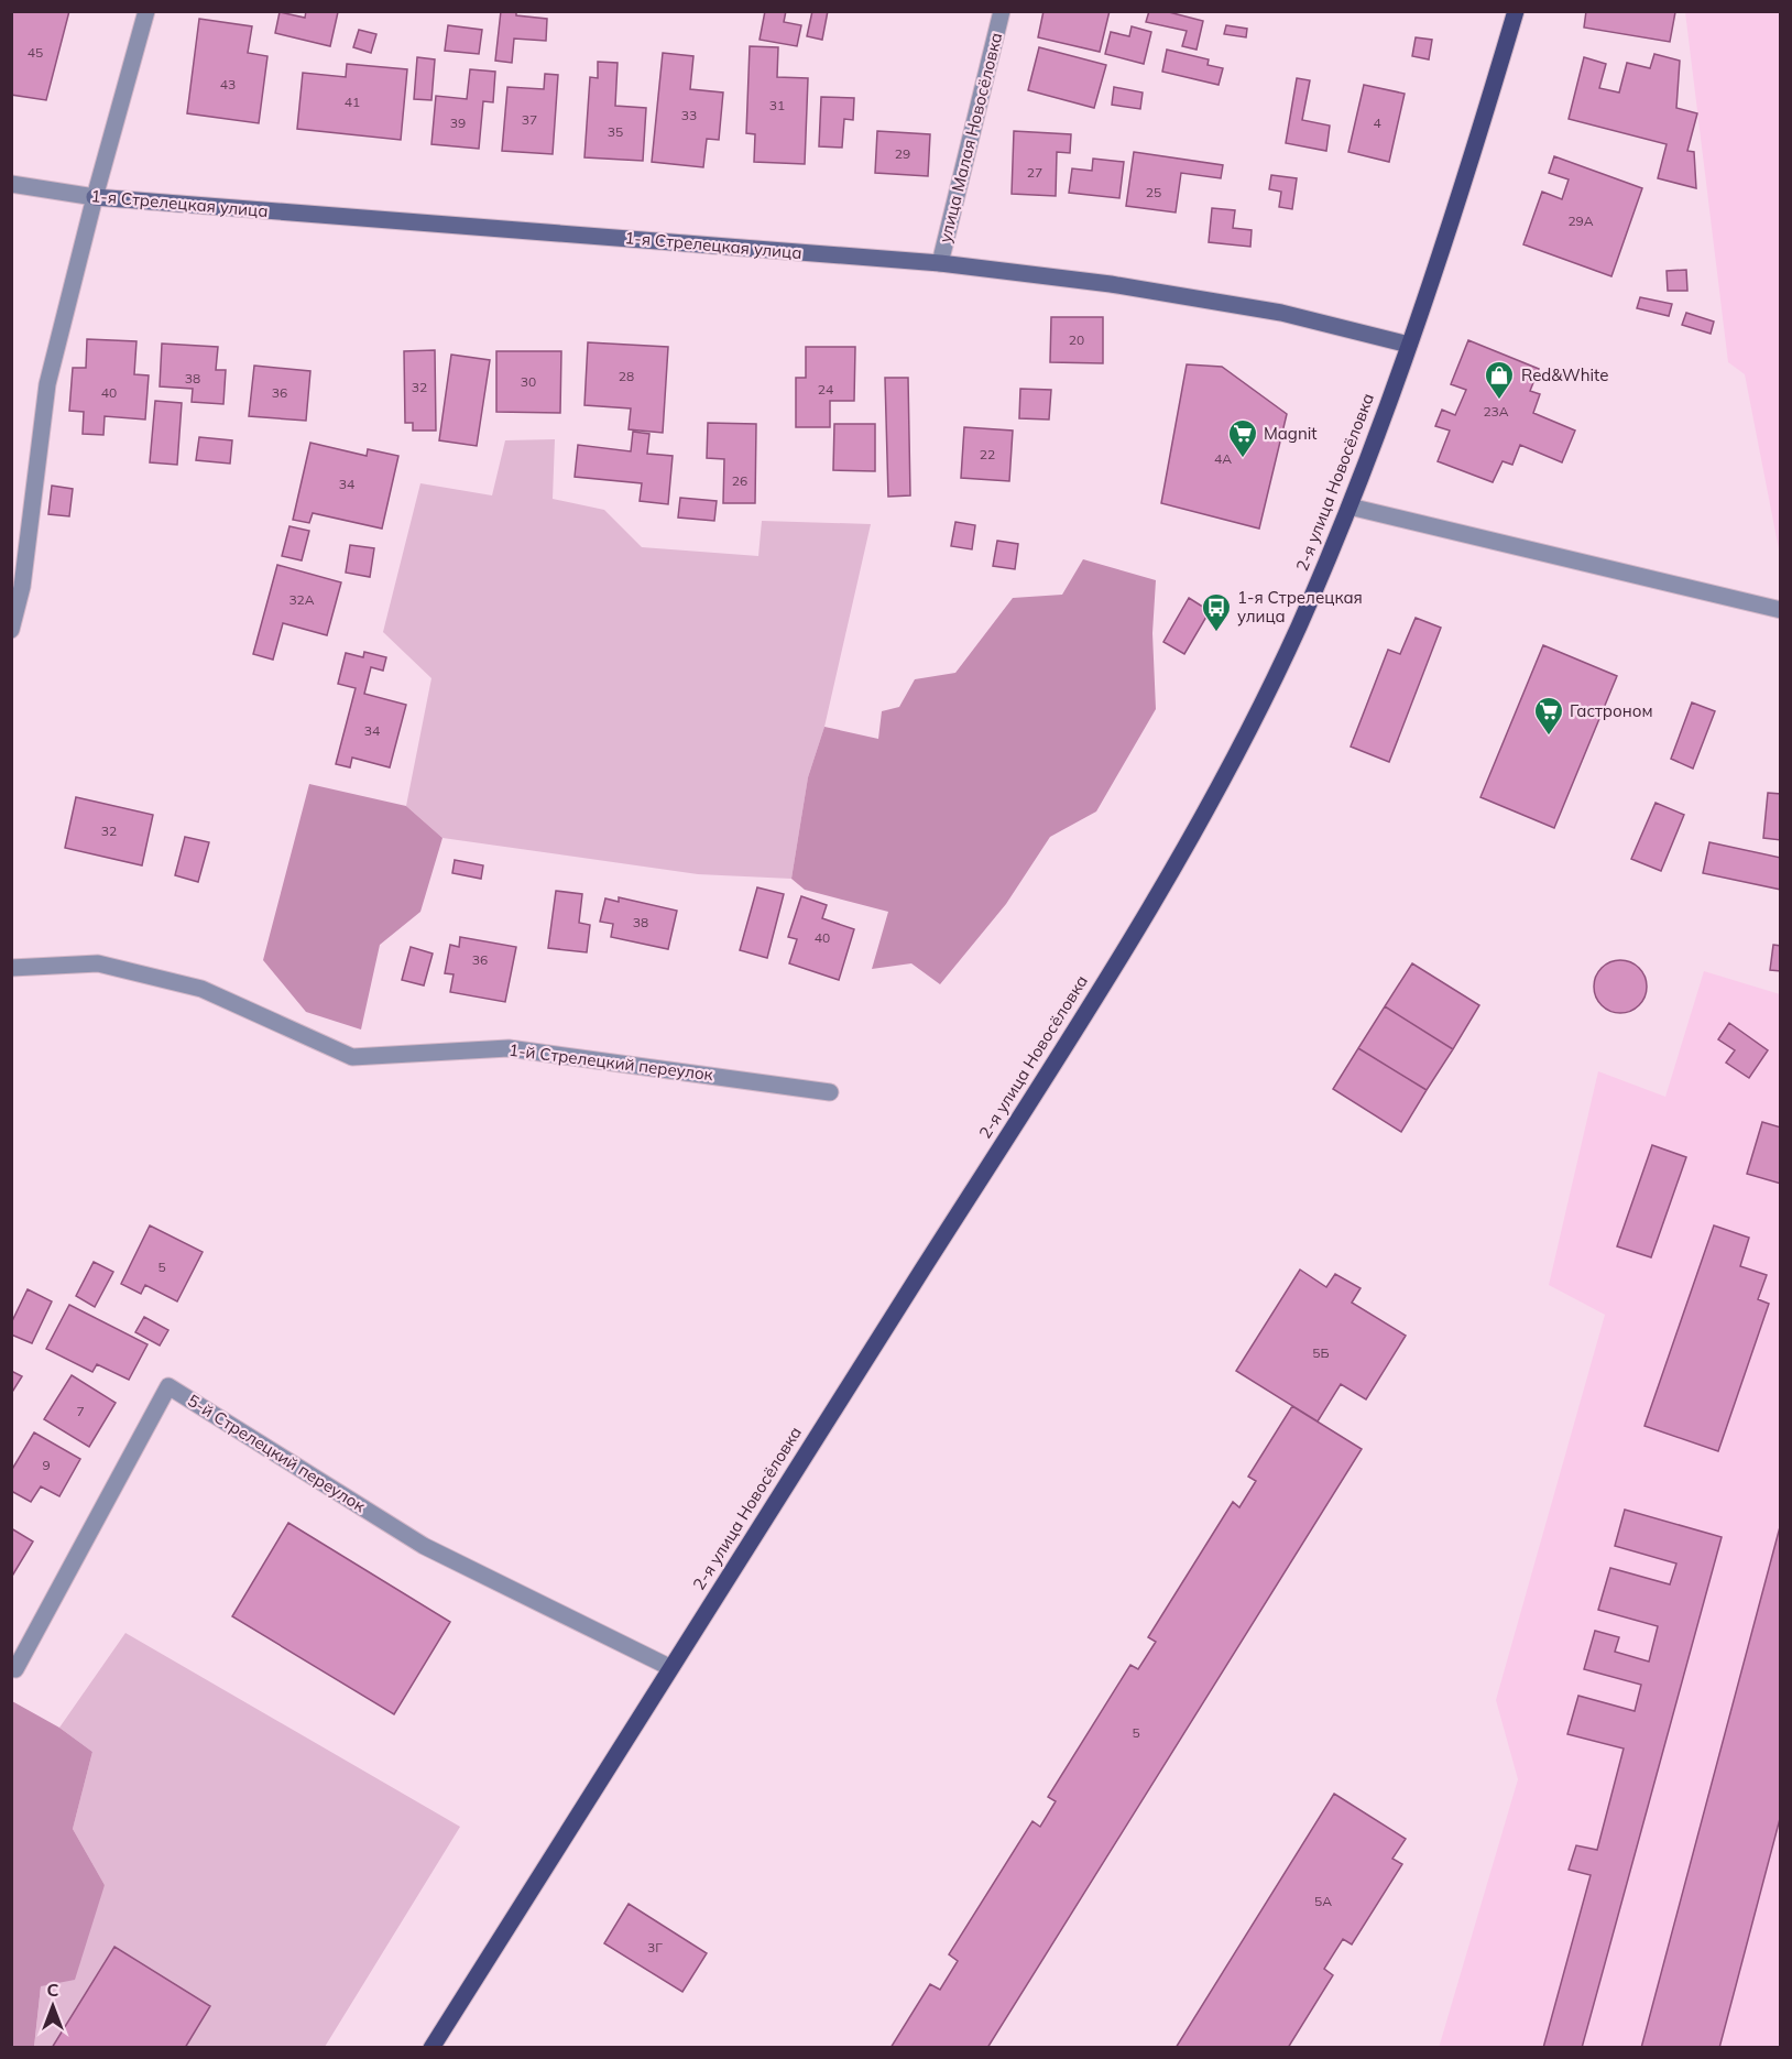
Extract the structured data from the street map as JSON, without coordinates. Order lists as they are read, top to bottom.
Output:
{
  "streets": {
    "main road": ["2-я улица Новосёловка"],
    "street": [
      "улица Малая Новосёловка",
      "1-я Стрелецкая улица",
      "1-й Стрелецкий переулок",
      "5-й Стрелецкий переулок"
    ]
  },
  "crossings": [
    ["улица Малая Новосёловка", "1-я Стрелецкая улица"],
    ["1-я Стрелецкая улица", "2-я улица Новосёловка"],
    ["2-я улица Новосёловка", "5-й Стрелецкий переулок"]
  ],
  "places": {
    "shop": ["Red&White"],
    "supermarket": ["Magnit", "Гастроном"],
    "bus stop": ["1-я Стрелецкая улица"]
  },
  "house_numbers": [
    "45",
    "43",
    "41",
    "31",
    "33",
    "37",
    "39",
    "4",
    "35",
    "29",
    "27",
    "25",
    "29А",
    "20",
    "28",
    "38",
    "30",
    "32",
    "24",
    "40",
    "36",
    "23А",
    "22",
    "4А",
    "26",
    "34",
    "32А",
    "34",
    "32",
    "38",
    "40",
    "36",
    "5",
    "5Б",
    "7",
    "9",
    "5",
    "5А",
    "3Г"
  ],
  "north": "top"
}
